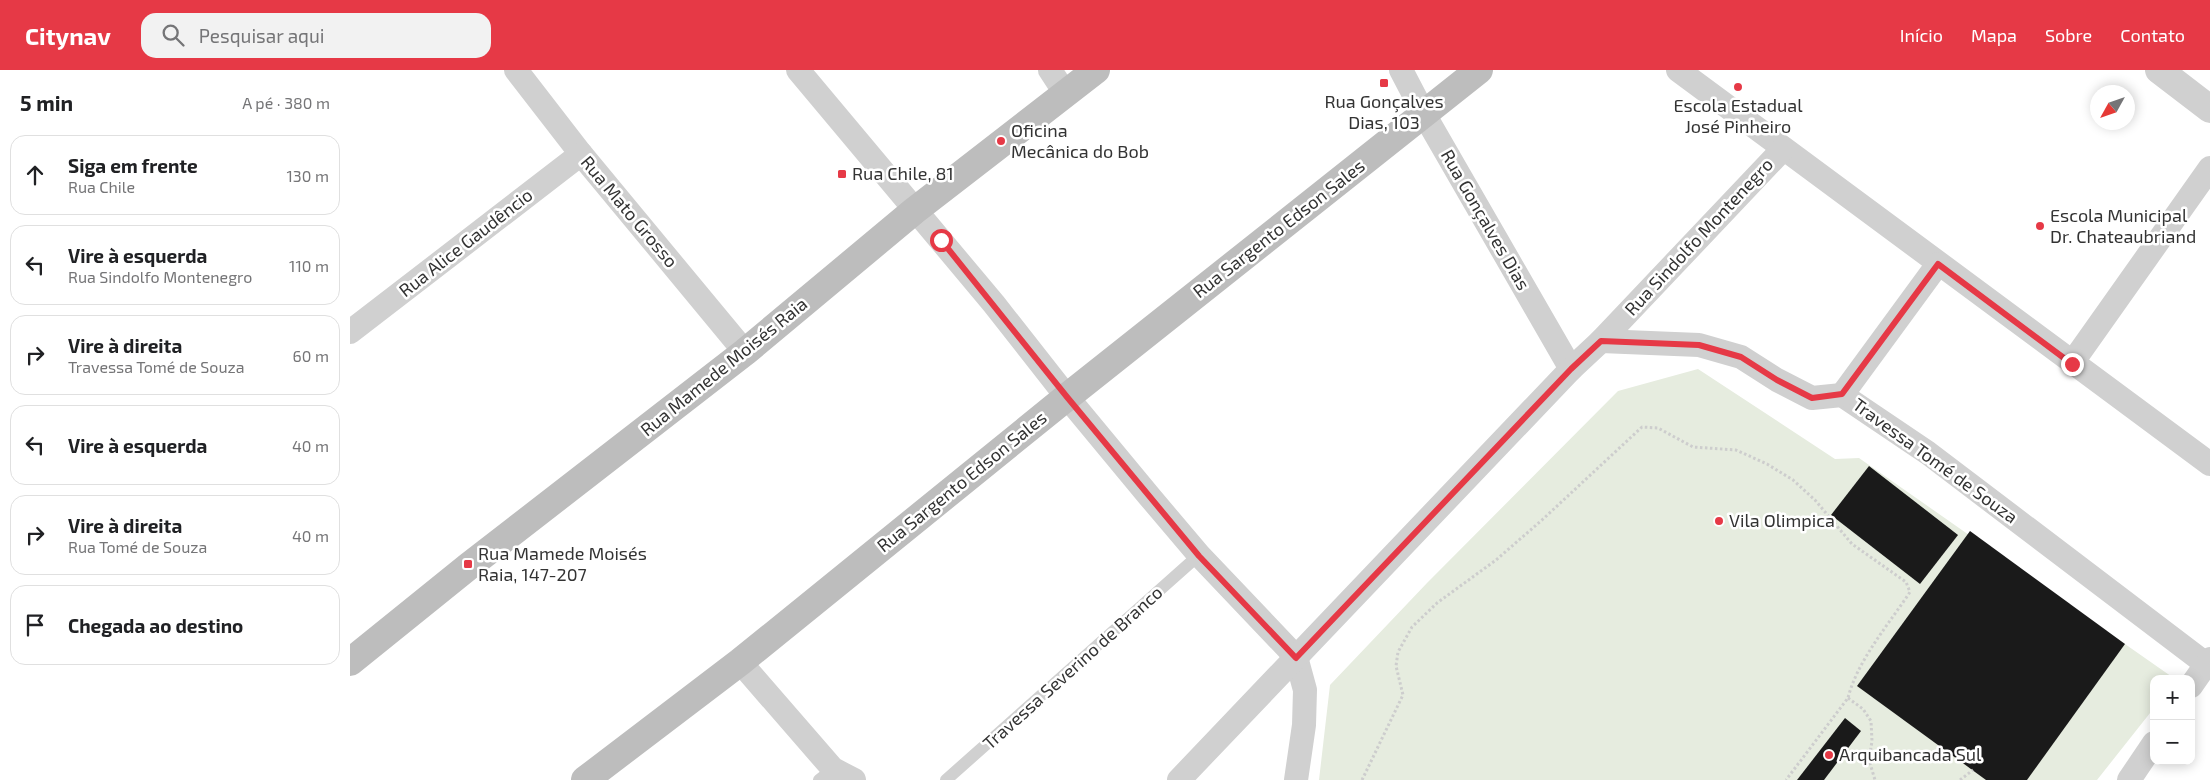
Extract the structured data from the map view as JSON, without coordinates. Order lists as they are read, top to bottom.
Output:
{
  "streets": {
    "main road": ["Rua Sargento Edson Sales", "Rua Mamede Moisés Raia"],
    "street": [
      "Rua Mato Grosso",
      "Rua Gonçalves Dias",
      "Rua Sindolfo Montenegro",
      "Rua Alice Gaudêncio",
      "Travessa Tomé de Souza"
    ],
    "lane": ["Travessa Severino de Branco"]
  },
  "crossings": [
    ["Rua Mato Grosso", "Rua Alice Gaudêncio"],
    ["Rua Mato Grosso", "Rua Mamede Moisés Raia"],
    ["Rua Gonçalves Dias", "Rua Sargento Edson Sales"],
    ["Rua Gonçalves Dias", "Rua Sindolfo Montenegro"],
    ["Rua Sindolfo Montenegro", "Travessa Tomé de Souza"]
  ],
  "places": {
    "transit": ["Rua Gonçalves Dias, 103", "Rua Chile, 81", "Rua Mamede Moisés Raia, 147-207"],
    "other": [
      "Escola Estadual José Pinheiro",
      "Oficina Mecânica do Bob",
      "Escola Municipal Dr. Chateaubriand",
      "Vila Olimpica",
      "Arquibancada Sul"
    ]
  },
  "north": "bottom left",
  "page": {
    "header": "Citynav",
    "search": "Pesquisar aqui",
    "nav": [
      "Início",
      "Mapa",
      "Sobre",
      "Contato"
    ],
    "heading": ["5 min", "A pé · 380 m"],
    "list": [
      ["Siga em frente", "Rua Chile", "130 m"],
      ["Vire à esquerda", "Rua Sindolfo Montenegro", "110 m"],
      ["Vire à direita", "Travessa Tomé de Souza", "60 m"],
      ["Vire à esquerda", "40 m"],
      ["Vire à direita", "Rua Tomé de Souza", "40 m"],
      "Chegada ao destino"
    ],
    "map_buttons": ["+", "−"]
  }
}
